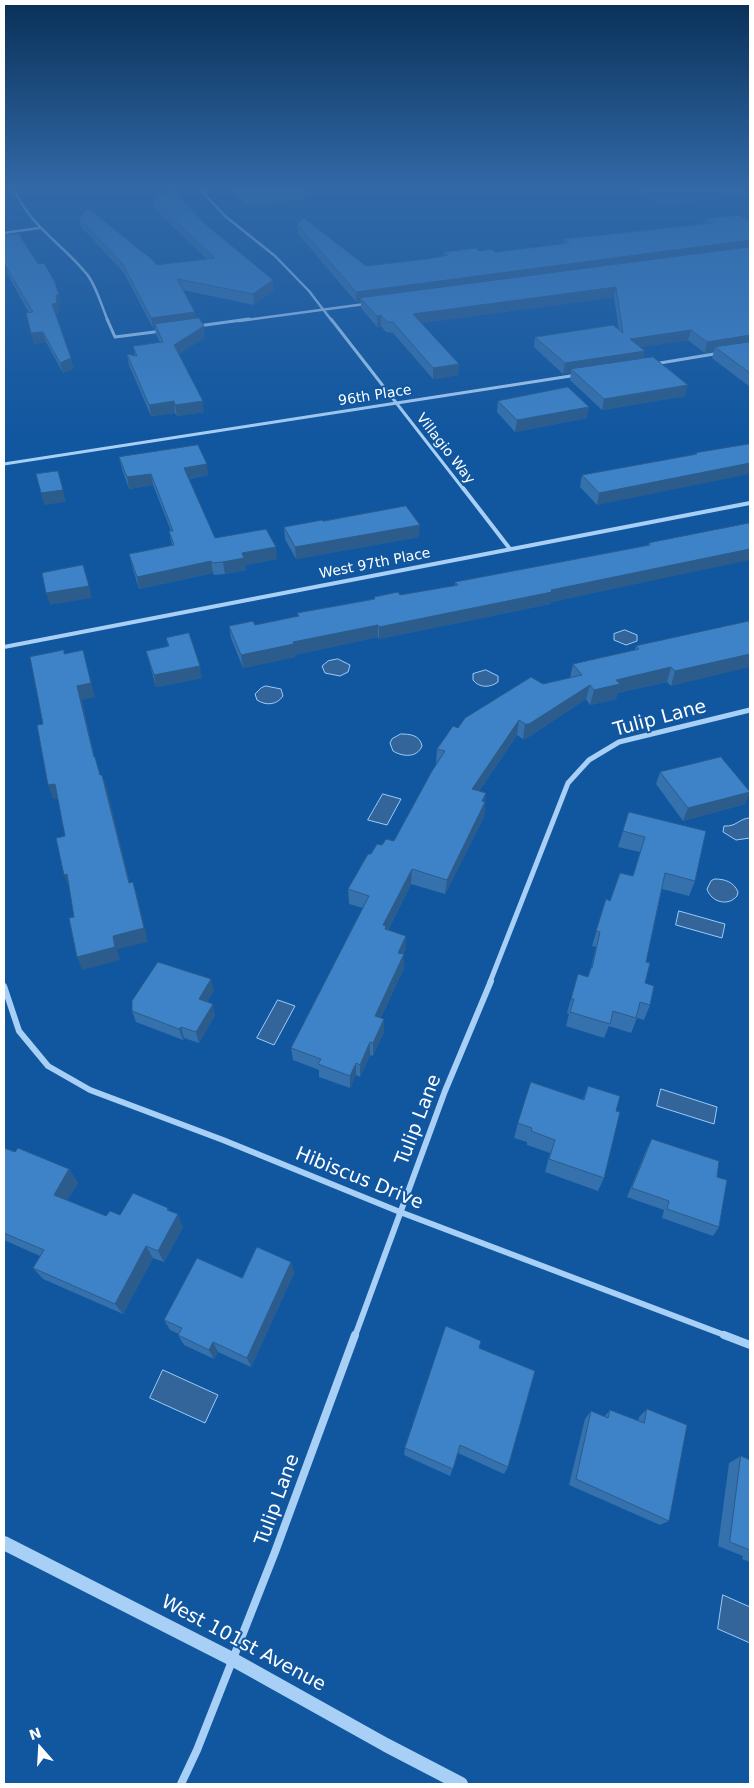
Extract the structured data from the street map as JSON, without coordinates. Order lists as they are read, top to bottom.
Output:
{
  "streets": {
    "street": [
      "96th Place",
      "Villagio Way",
      "West 97th Place",
      "Tulip Lane",
      "Hibiscus Drive",
      "West 101st Avenue"
    ]
  },
  "crossings": [
    ["96th Place", "Villagio Way"],
    ["Villagio Way", "West 97th Place"],
    ["Tulip Lane", "Hibiscus Drive"],
    ["Tulip Lane", "West 101st Avenue"]
  ],
  "north": "top"
}
